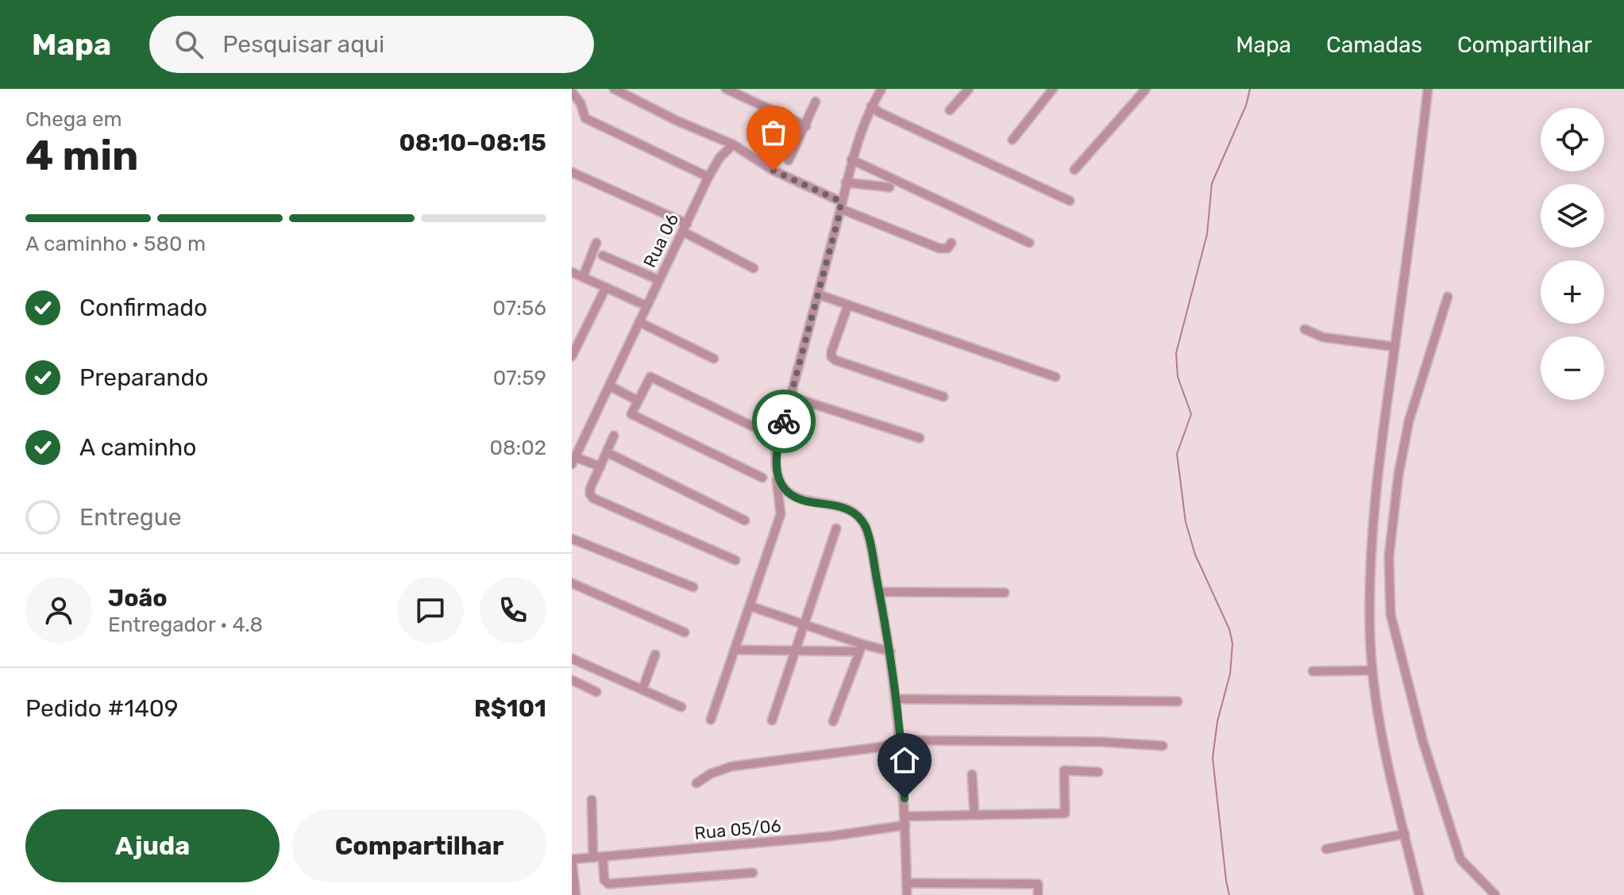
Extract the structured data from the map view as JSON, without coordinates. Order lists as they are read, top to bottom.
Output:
{
  "streets": {
    "street": ["Rua 06", "Rua 05/06"]
  },
  "page": {
    "header": "Mapa",
    "search": "Pesquisar aqui",
    "nav": ["Mapa", "Camadas", "Compartilhar"],
    "heading": ["4 min", "Chega em", "08:10–08:15"],
    "panel": [
      "João",
      "Entregador · 4.8",
      "Pedido #1409",
      "R$101"
    ],
    "map_buttons": ["+", "−"],
    "bar": "A caminho · 580 m",
    "list": [
      ["Confirmado", "07:56"],
      ["Preparando", "07:59"],
      ["A caminho", "08:02"],
      "Entregue"
    ],
    "buttons": ["Ajuda", "Compartilhar"]
  }
}
